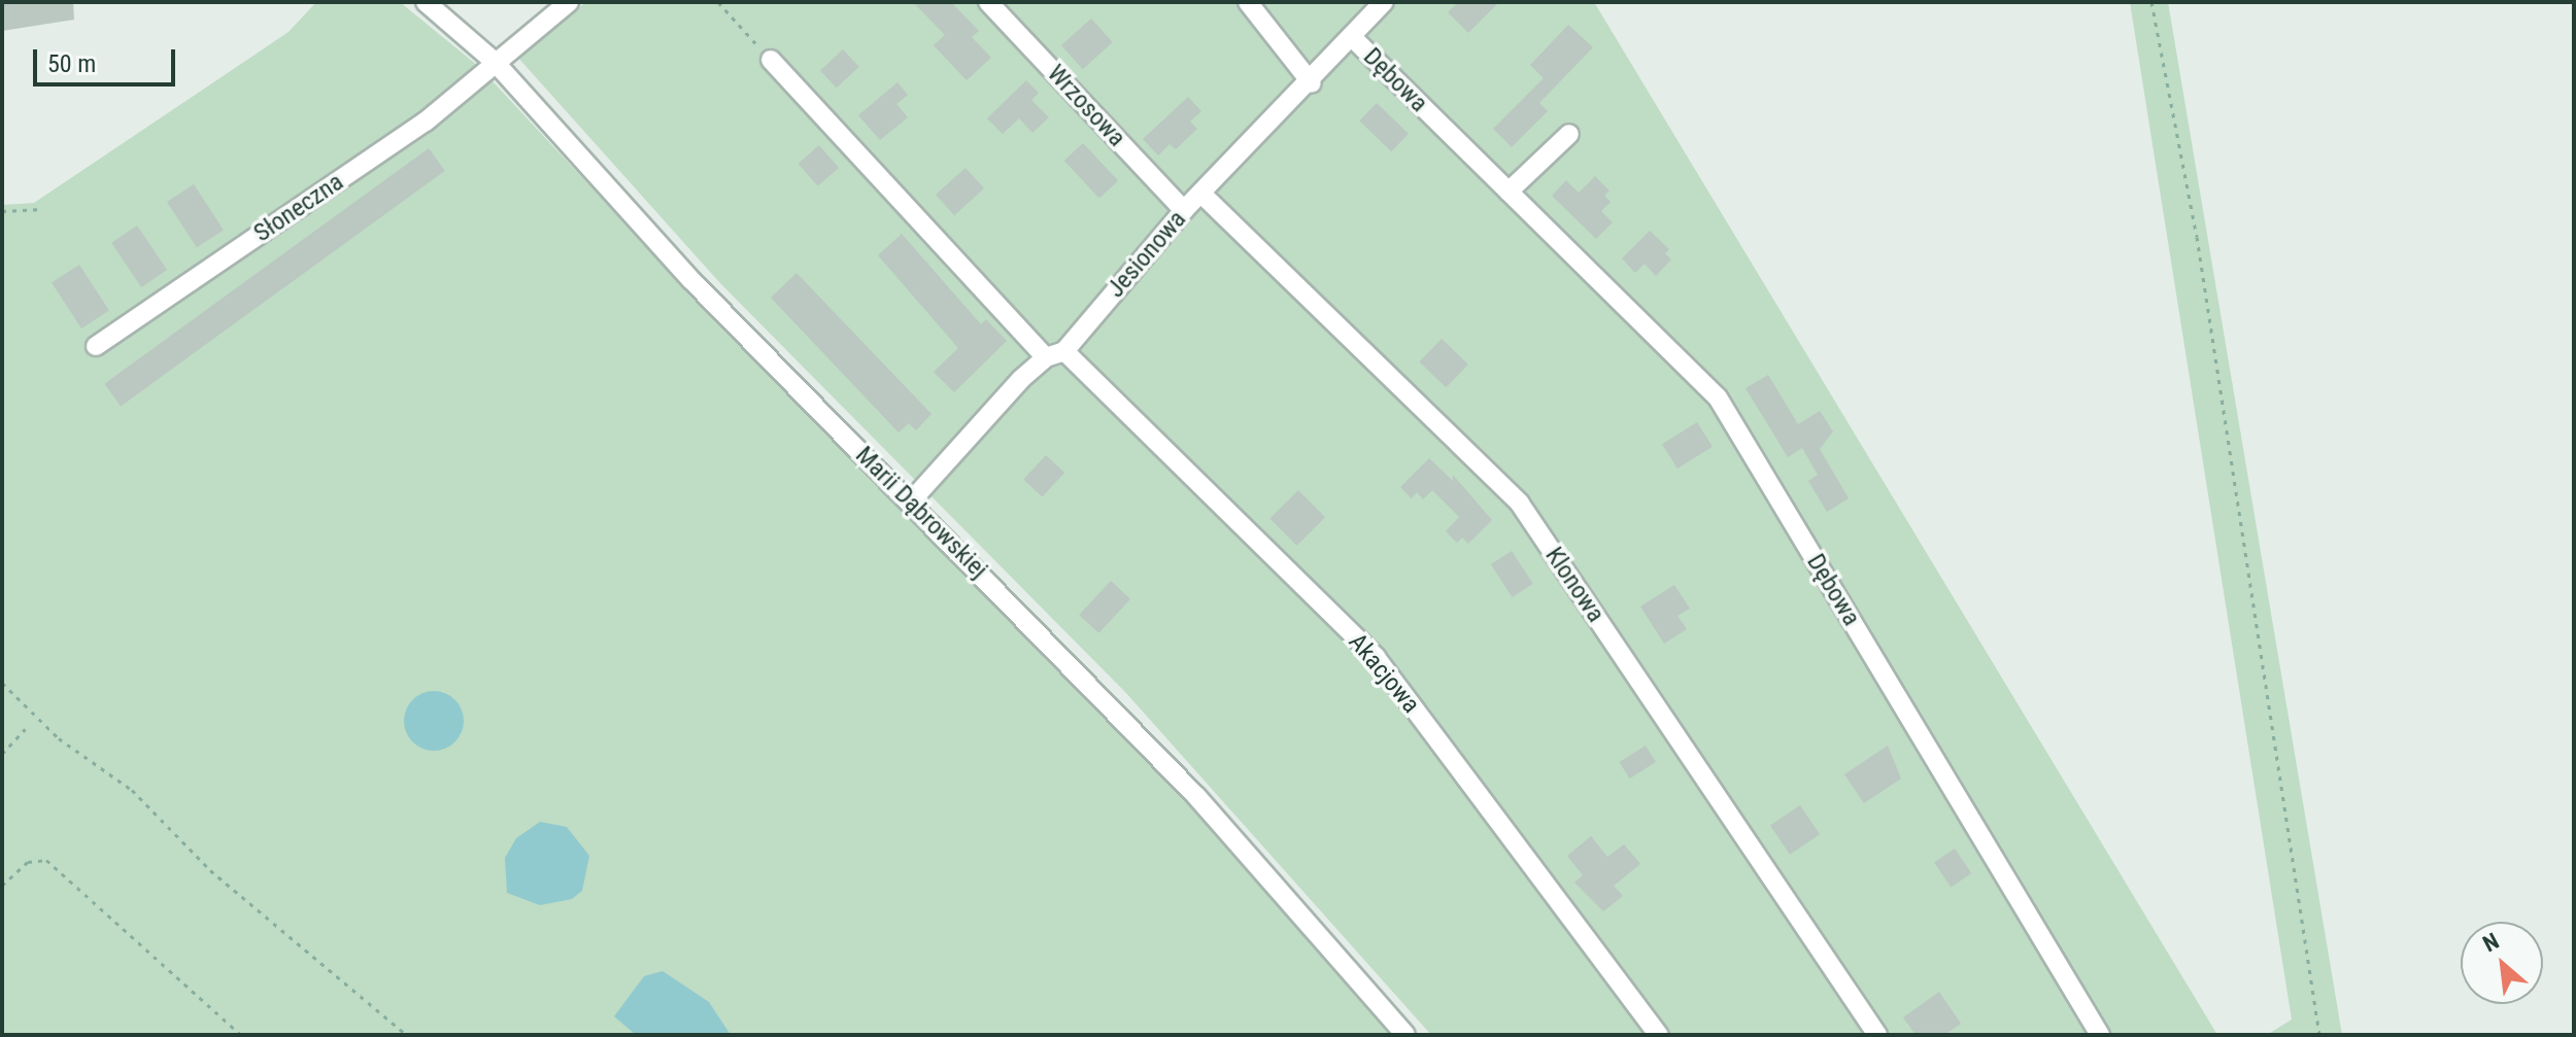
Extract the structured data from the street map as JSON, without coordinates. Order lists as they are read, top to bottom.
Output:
{
  "streets": {
    "street": [
      "Dębowa",
      "Wrzosowa",
      "Słoneczna",
      "Jesionowa",
      "Marii Dąbrowskiej",
      "Klonowa",
      "Akacjowa"
    ]
  },
  "crossings": [
    ["Dębowa", "Jesionowa"],
    ["Wrzosowa", "Jesionowa"],
    ["Słoneczna", "Marii Dąbrowskiej"],
    ["Jesionowa", "Marii Dąbrowskiej"],
    ["Jesionowa", "Klonowa"],
    ["Jesionowa", "Akacjowa"]
  ],
  "scale_bar": "50 m",
  "north": "top left"
}
